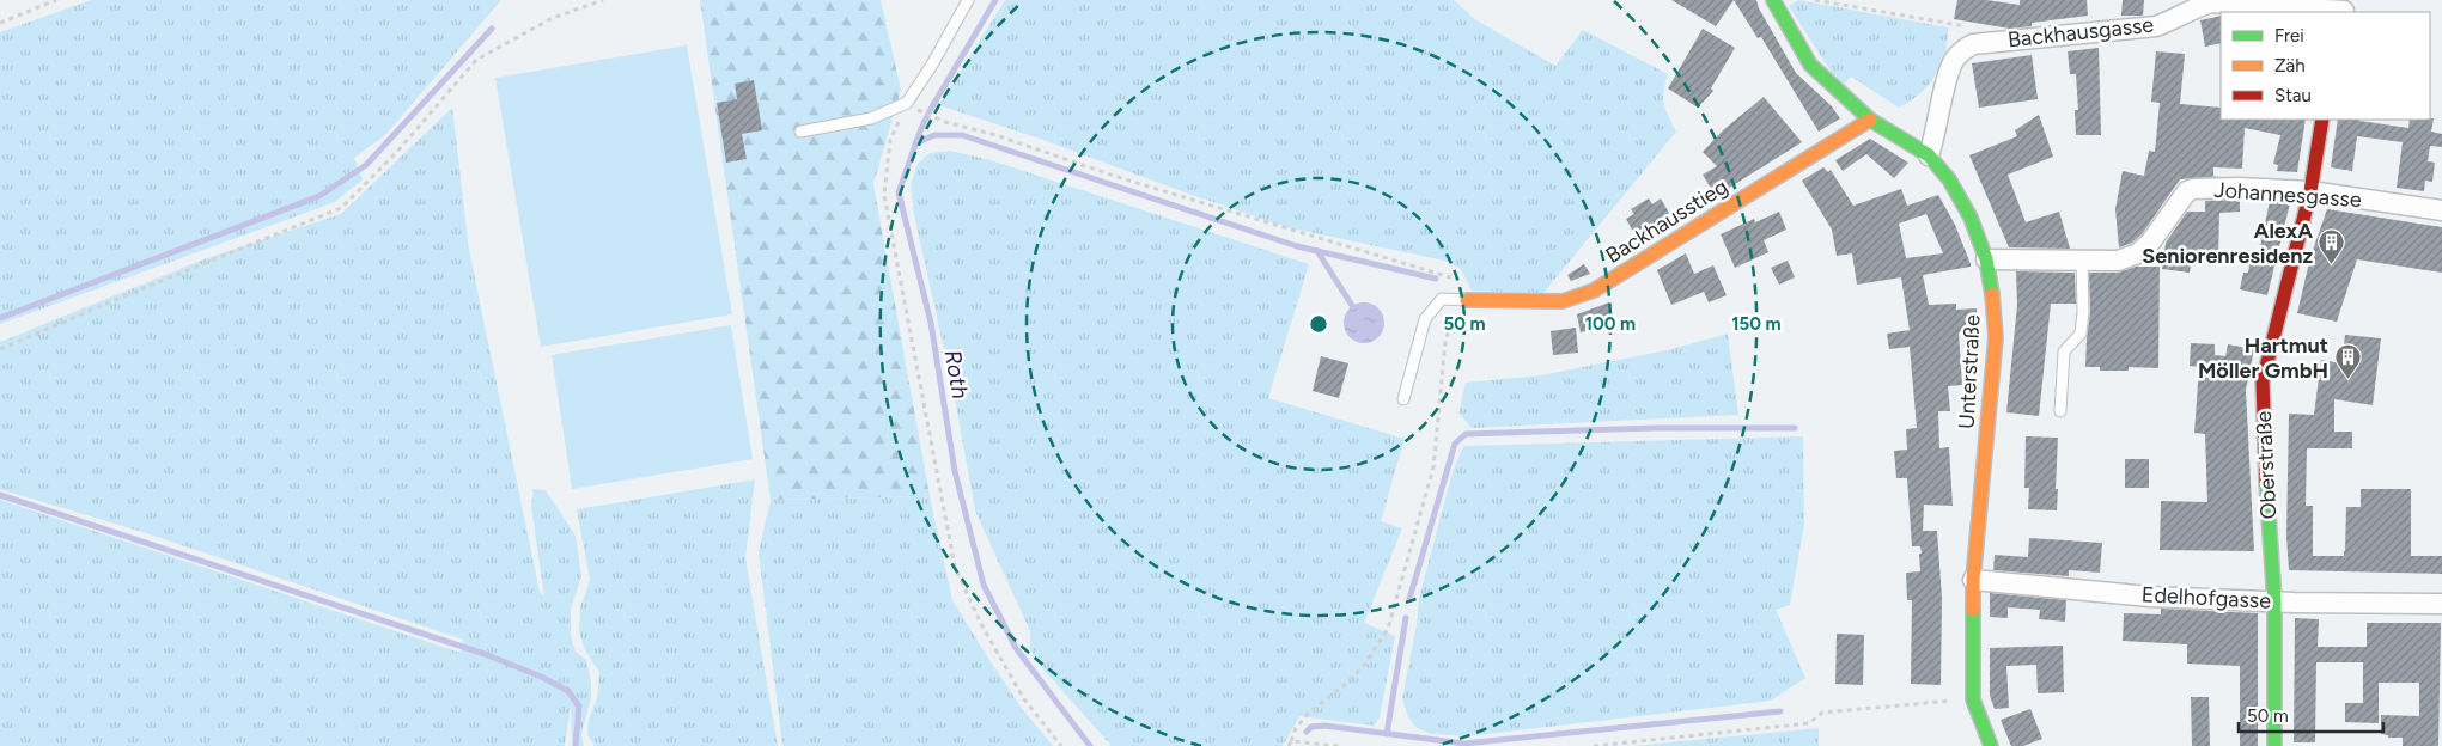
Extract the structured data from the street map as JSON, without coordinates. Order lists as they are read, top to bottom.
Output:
{
  "streets": {
    "street": [
      "Backhausgasse",
      "Johannesgasse",
      "Backhausstieg",
      "Unterstraße",
      "Oberstraße",
      "Edelhofgasse"
    ]
  },
  "crossings": [
    ["Backhausgasse", "Unterstraße"],
    ["Johannesgasse", "Unterstraße"],
    ["Johannesgasse", "Oberstraße"],
    ["Backhausstieg", "Unterstraße"],
    ["Unterstraße", "Edelhofgasse"],
    ["Oberstraße", "Edelhofgasse"]
  ],
  "water": ["Roth"],
  "places": {
    "building": ["AlexA Seniorenresidenz", "Hartmut Möller GmbH"]
  },
  "legend": ["Frei", "Zäh", "Stau"],
  "scale_bar": "50 m",
  "rings": ["50 m", "100 m", "150 m"]
}
